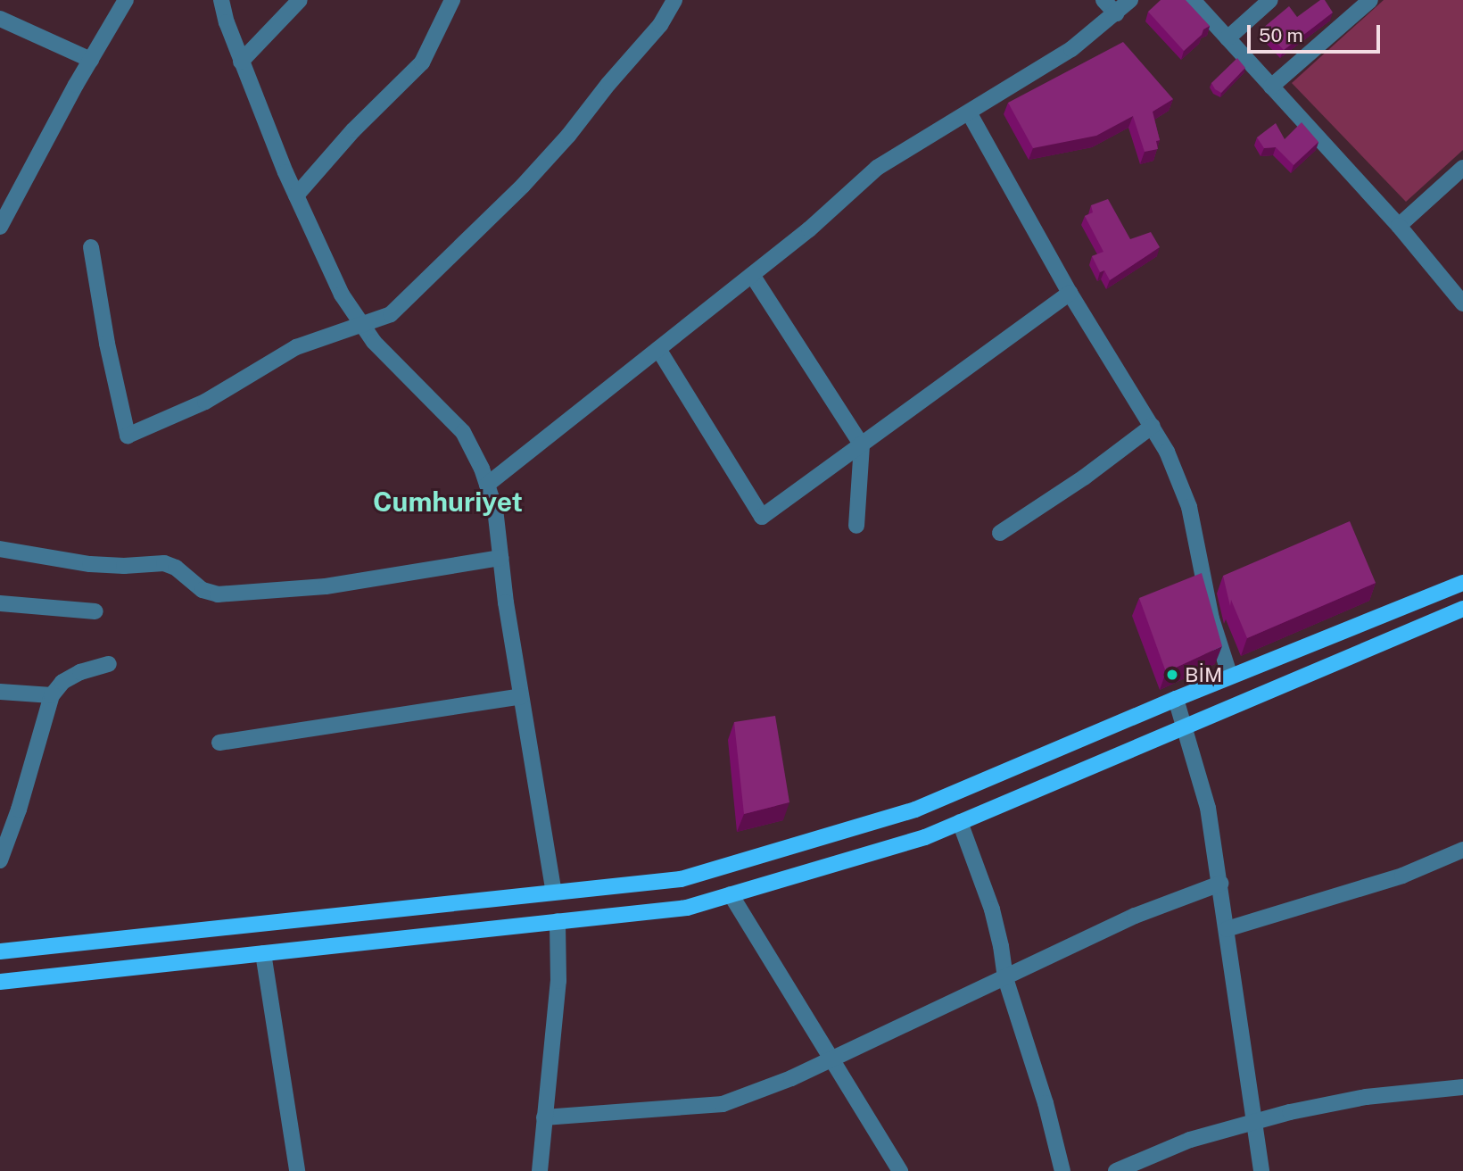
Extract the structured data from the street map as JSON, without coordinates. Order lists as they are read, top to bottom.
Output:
{
  "districts": ["Cumhuriyet"],
  "places": ["BİM"],
  "scale_bar": "50 m"
}
